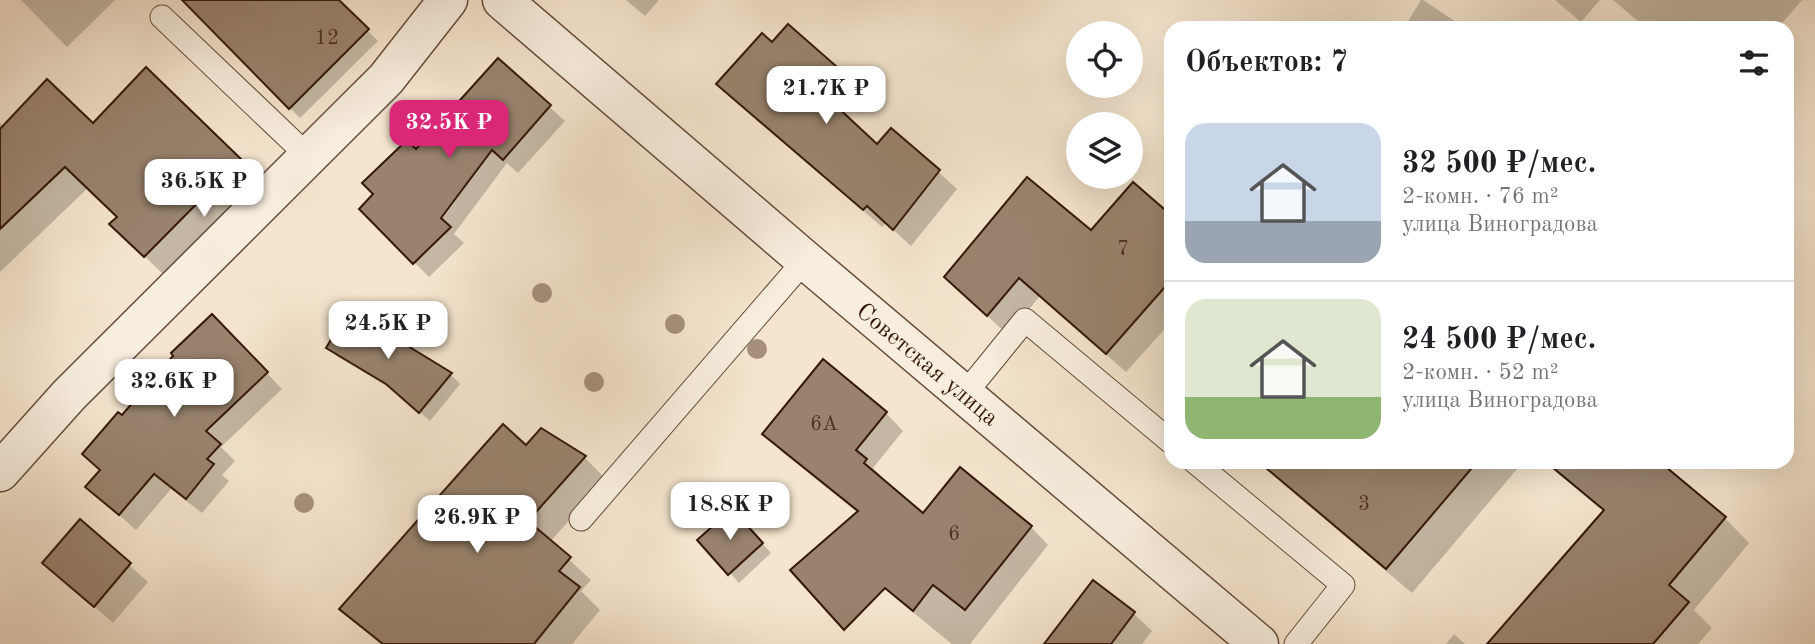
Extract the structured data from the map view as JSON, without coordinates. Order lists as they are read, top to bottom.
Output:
{
  "streets": {
    "street": ["Советская улица"]
  },
  "house_numbers": [
    "12",
    "7",
    "6А",
    "3",
    "6"
  ],
  "page": {
    "heading": "Объектов: 7",
    "price": [
      "21.7K ₽",
      "32.5K ₽",
      "36.5K ₽",
      "24.5K ₽",
      "32.6K ₽",
      "18.8K ₽",
      "26.9K ₽"
    ],
    "list": [
      {
        "name": "32 500 ₽/мес.",
        "note": "2-комн. · 76 m² · улица Виноградова"
      },
      {
        "name": "24 500 ₽/мес.",
        "note": "2-комн. · 52 m² · улица Виноградова"
      }
    ]
  }
}
